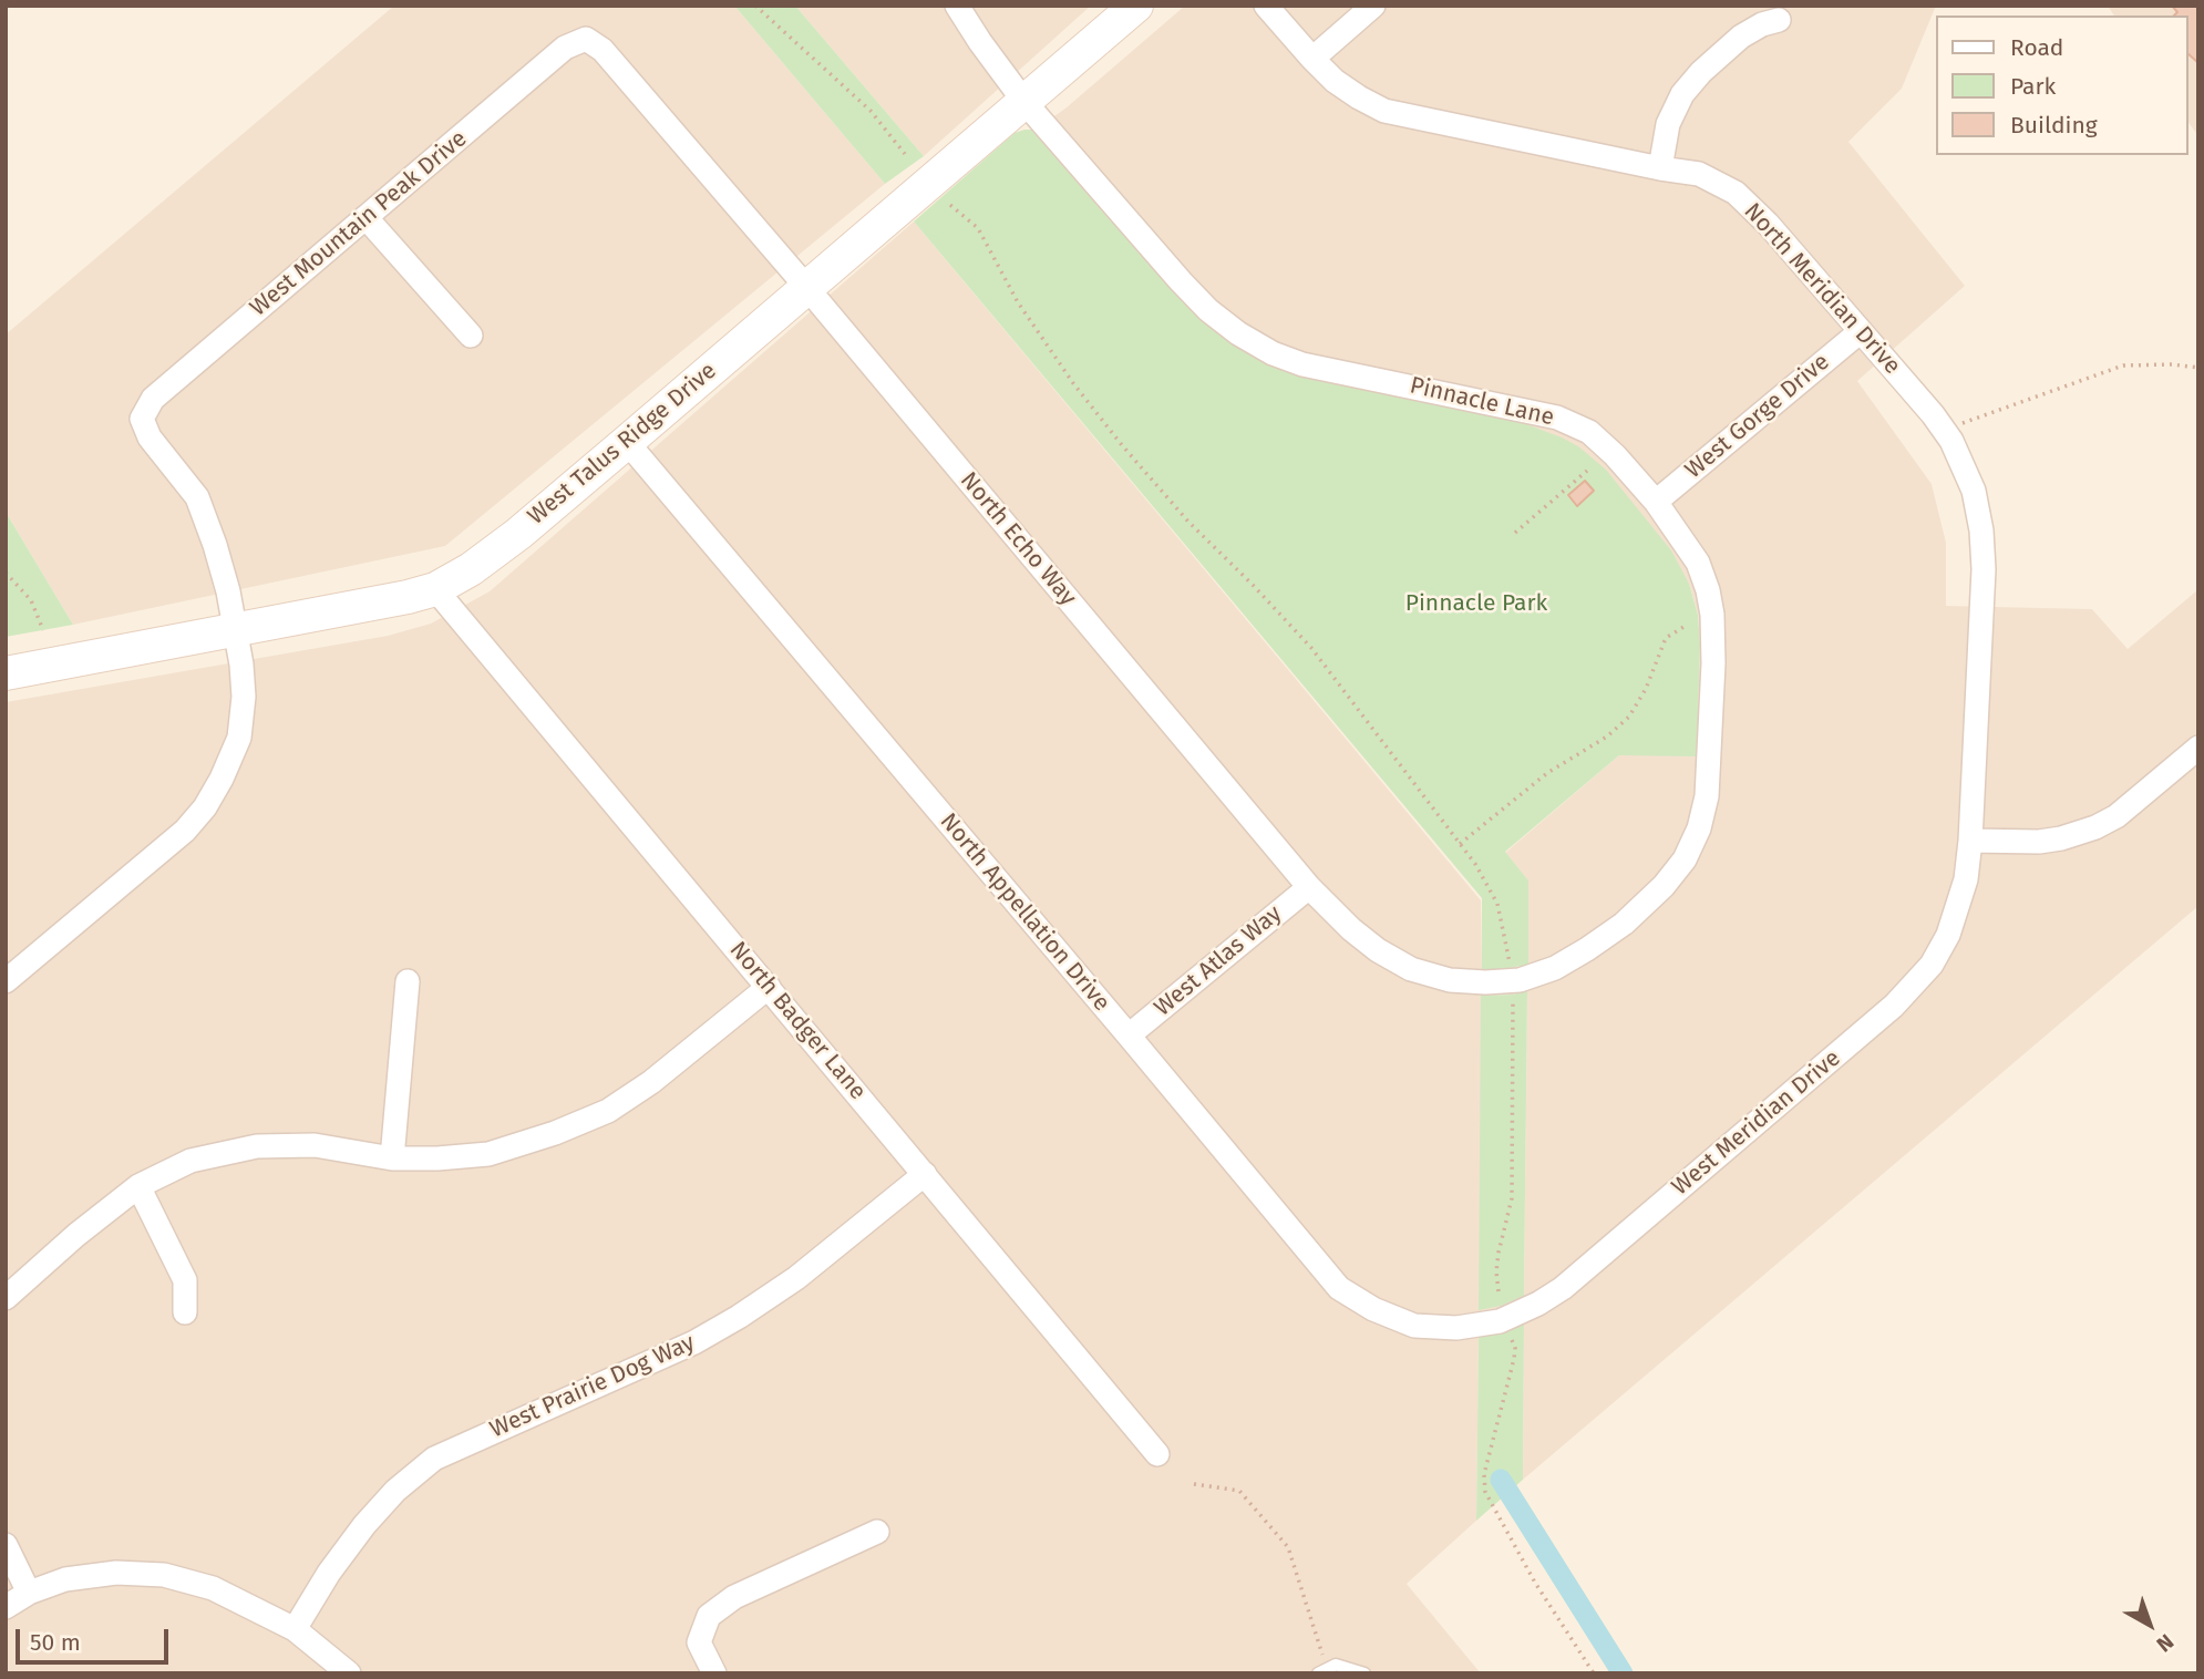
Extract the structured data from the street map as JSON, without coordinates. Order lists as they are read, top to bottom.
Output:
{
  "streets": {
    "street": [
      "West Mountain Peak Drive",
      "North Meridian Drive",
      "Pinnacle Lane",
      "West Gorge Drive",
      "West Talus Ridge Drive",
      "North Echo Way",
      "North Appellation Drive",
      "West Atlas Way",
      "North Badger Lane",
      "West Meridian Drive",
      "West Prairie Dog Way"
    ]
  },
  "crossings": [
    ["West Mountain Peak Drive", "West Talus Ridge Drive"],
    ["West Mountain Peak Drive", "North Echo Way"],
    ["North Meridian Drive", "West Gorge Drive"],
    ["North Meridian Drive", "West Meridian Drive"],
    ["Pinnacle Lane", "West Gorge Drive"],
    ["Pinnacle Lane", "West Talus Ridge Drive"],
    ["Pinnacle Lane", "North Echo Way"],
    ["West Talus Ridge Drive", "North Echo Way"],
    ["West Talus Ridge Drive", "North Appellation Drive"],
    ["West Talus Ridge Drive", "North Badger Lane"],
    ["North Echo Way", "West Atlas Way"],
    ["North Appellation Drive", "West Atlas Way"],
    ["North Appellation Drive", "West Meridian Drive"],
    ["North Badger Lane", "West Prairie Dog Way"]
  ],
  "parks": ["Pinnacle Park"],
  "legend": ["Road", "Park", "Building"],
  "scale_bar": "50 m",
  "north": "bottom right"
}
